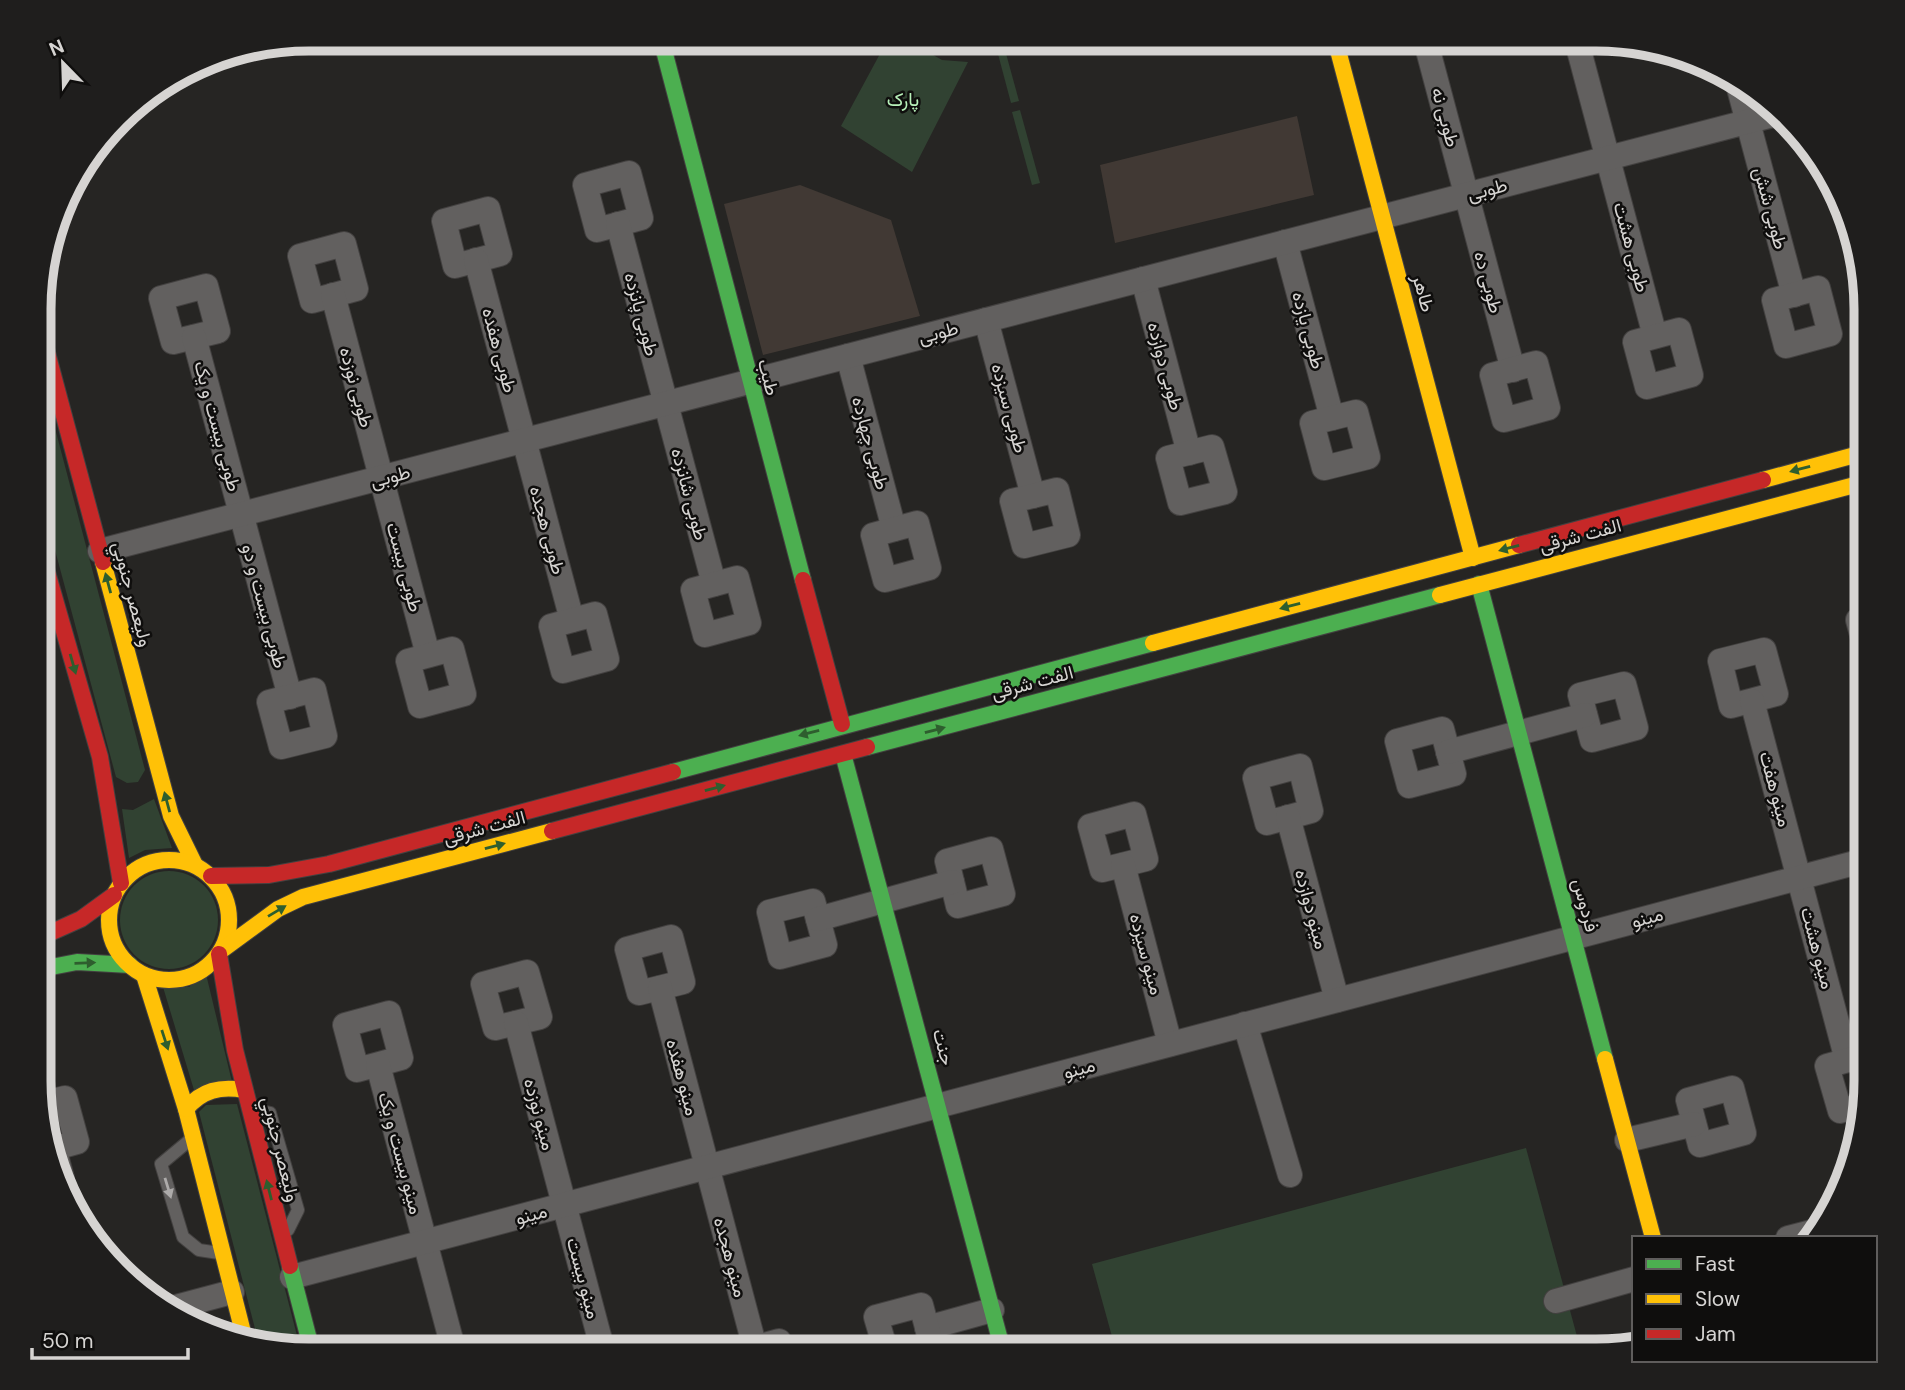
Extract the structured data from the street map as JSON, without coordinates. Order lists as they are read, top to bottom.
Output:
{
  "streets": {
    "main road": [
      "طاهر",
      "طیب",
      "الفت شرقی",
      "وليعصر جنوبي",
      "فردوس",
      "جنت"
    ],
    "street": [
      "طوبی نه",
      "طوبی",
      "طوبی شش",
      "طوبی هشت",
      "طوبی ده",
      "طوبی پانزده",
      "طوبی یازده",
      "طوبی هفده",
      "طوبی دوازده",
      "طوبی نوزده",
      "طوبی سیزده",
      "طوبی بیست و یک",
      "طوبی چهارده",
      "طوبی شانزده",
      "طوبی هجده",
      "طوبی بیست",
      "طوبی بیست و دو",
      "مینو هفت",
      "مینو دوازده",
      "مینو",
      "مینو هشت",
      "مینو سیزده",
      "مینو هفده",
      "مینو نوزده",
      "مینو بیست و یک",
      "مینو هجده",
      "مینو بیست"
    ]
  },
  "crossings": [
    ["طوبی نه", "طوبی"],
    ["طوبی نه", "طوبی ده"],
    ["طوبی", "طوبی شش"],
    ["طوبی", "طوبی هشت"],
    ["طوبی", "طوبی ده"],
    ["طوبی", "طاهر"],
    ["طوبی", "طوبی پانزده"],
    ["طوبی", "طوبی یازده"],
    ["طوبی", "طوبی هفده"],
    ["طوبی", "طوبی دوازده"],
    ["طوبی", "طیب"],
    ["طوبی", "طوبی نوزده"],
    ["طوبی", "طوبی سیزده"],
    ["طوبی", "طوبی بیست و یک"],
    ["طوبی", "طوبی چهارده"],
    ["طوبی", "طوبی شانزده"],
    ["طوبی", "طوبی هجده"],
    ["طوبی", "طوبی بیست"],
    ["طوبی", "وليعصر جنوبي"],
    ["طوبی", "طوبی بیست و دو"],
    ["طاهر", "الفت شرقی"],
    ["طوبی پانزده", "طوبی شانزده"],
    ["طوبی هفده", "طوبی هجده"],
    ["طیب", "الفت شرقی"],
    ["طوبی نوزده", "طوبی بیست"],
    ["طوبی بیست و یک", "طوبی بیست و دو"],
    ["الفت شرقی", "وليعصر جنوبي"],
    ["الفت شرقی", "فردوس"],
    ["الفت شرقی", "جنت"],
    ["وليعصر جنوبي", "مینو"],
    ["مینو هفت", "مینو"],
    ["مینو هفت", "مینو هشت"],
    ["فردوس", "مینو"],
    ["مینو دوازده", "مینو"],
    ["مینو", "مینو هشت"],
    ["مینو", "مینو سیزده"],
    ["مینو", "جنت"],
    ["مینو", "مینو هفده"],
    ["مینو", "مینو نوزده"],
    ["مینو", "مینو بیست و یک"],
    ["مینو", "مینو هجده"],
    ["مینو", "مینو بیست"],
    ["مینو هفده", "مینو هجده"],
    ["مینو نوزده", "مینو بیست"]
  ],
  "parks": ["پارک"],
  "legend": ["Fast", "Slow", "Jam"],
  "scale_bar": "50 m",
  "north": "top left"
}
